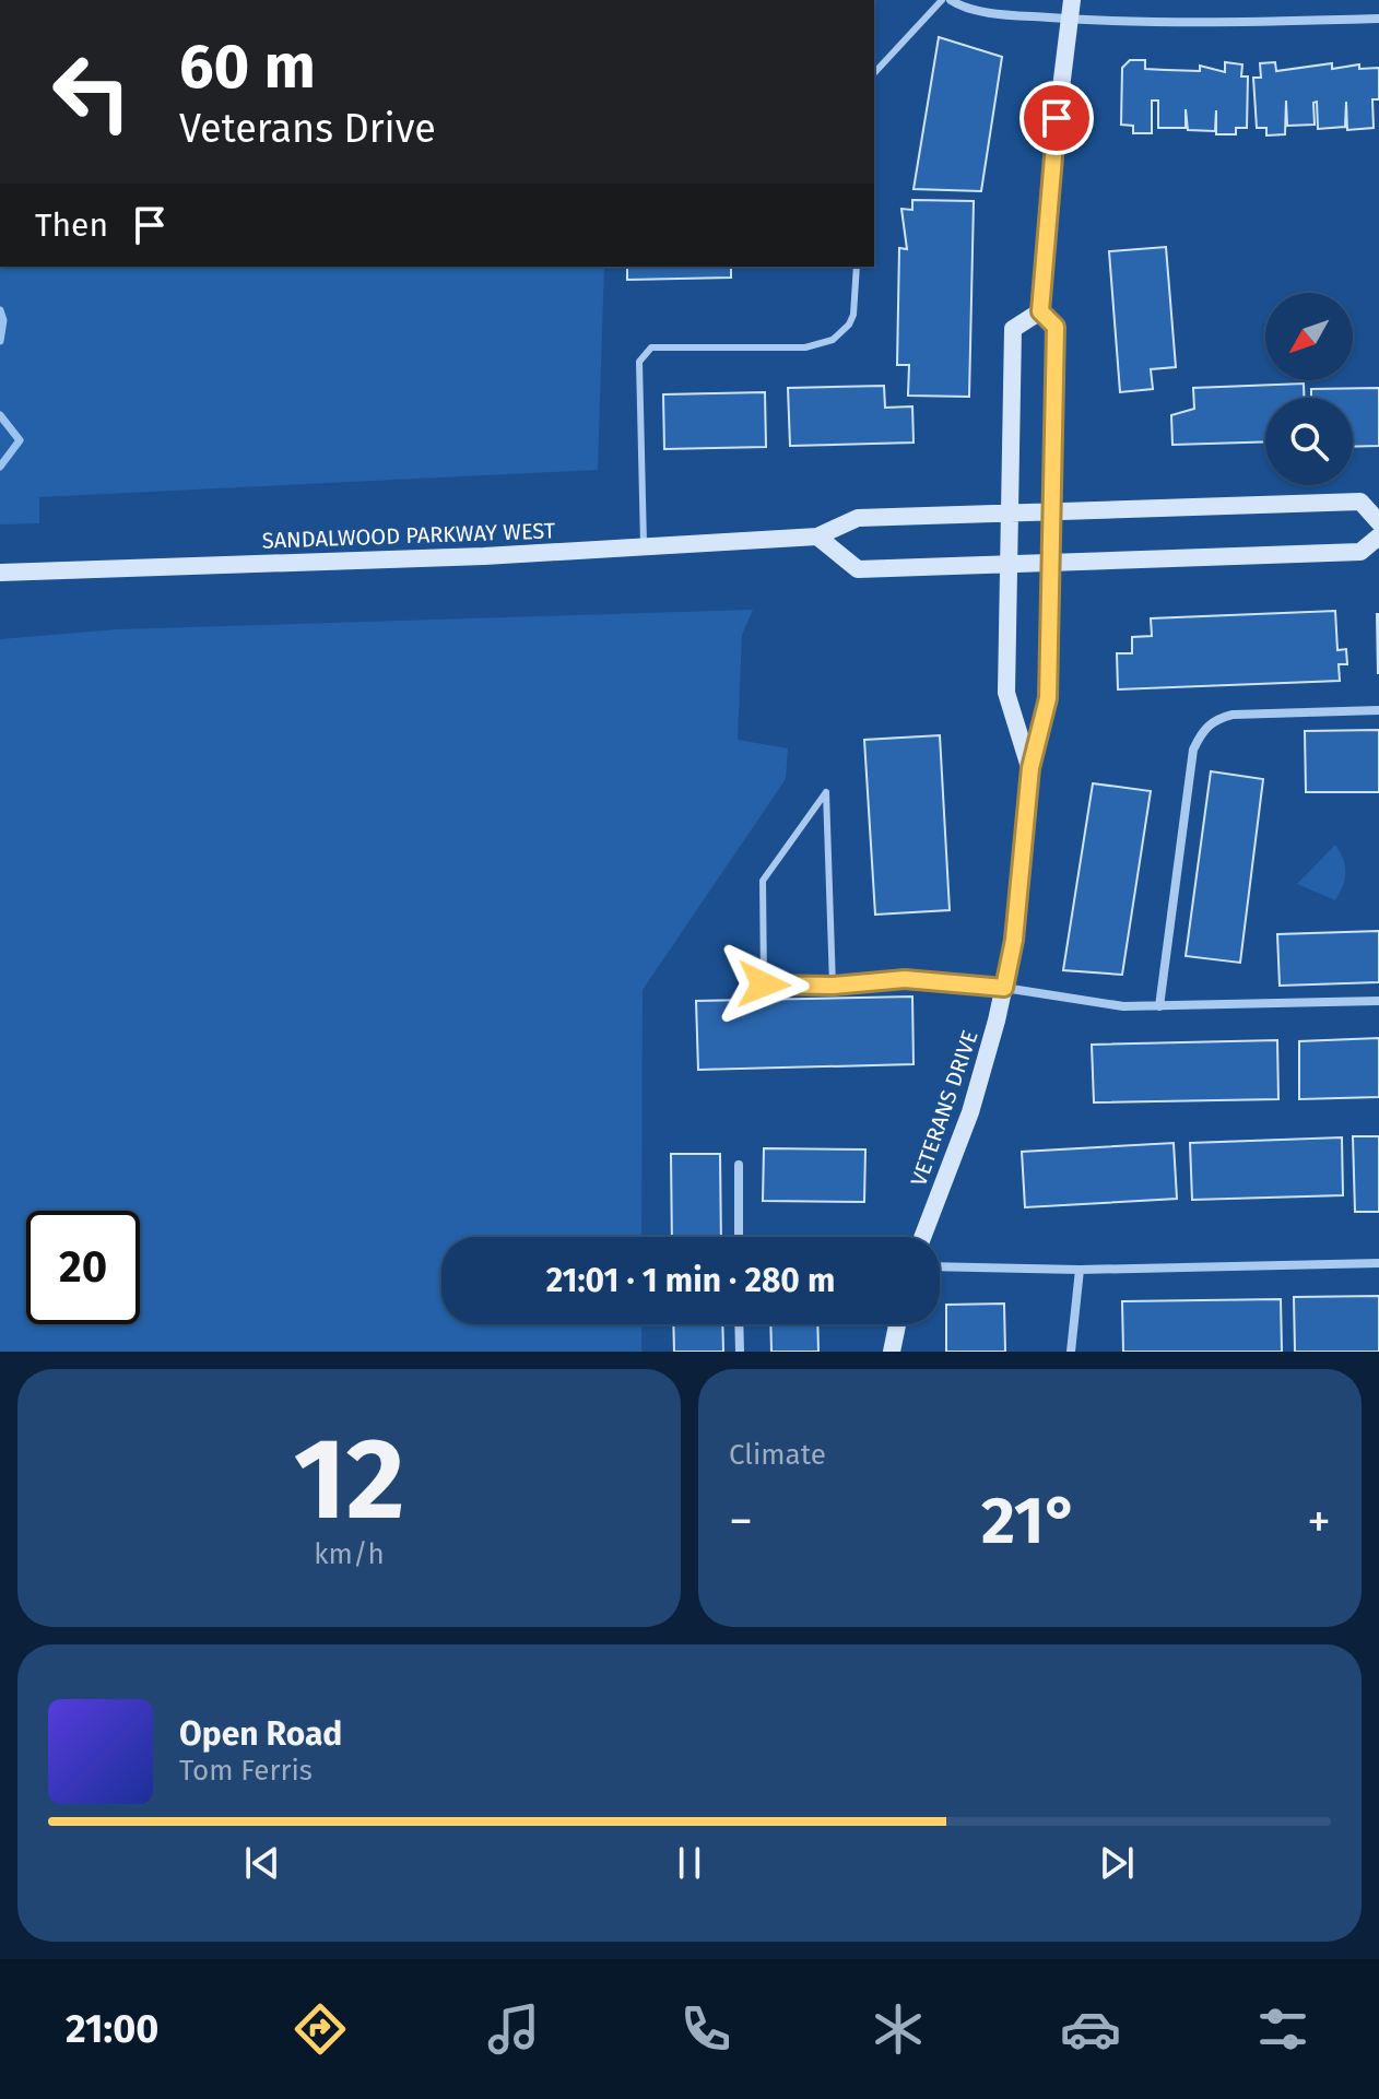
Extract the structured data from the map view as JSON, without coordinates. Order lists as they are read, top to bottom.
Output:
{
  "streets": {
    "main road": ["SANDALWOOD PARKWAY WEST", "VETERANS DRIVE"]
  },
  "crossings": [
    ["SANDALWOOD PARKWAY WEST", "VETERANS DRIVE"]
  ],
  "north": "bottom left",
  "page": {
    "turn": ["60 m", "Veterans Drive"],
    "then": "Then",
    "limit": "20",
    "trip": "21:01 · 1 min · 280 m",
    "tile": [
      ["12", "km/h"],
      "Climate"
    ],
    "heat": ["−", "21°", "+"],
    "song": ["Open Road", "Tom Ferris"],
    "tabs": "21:00"
  }
}
